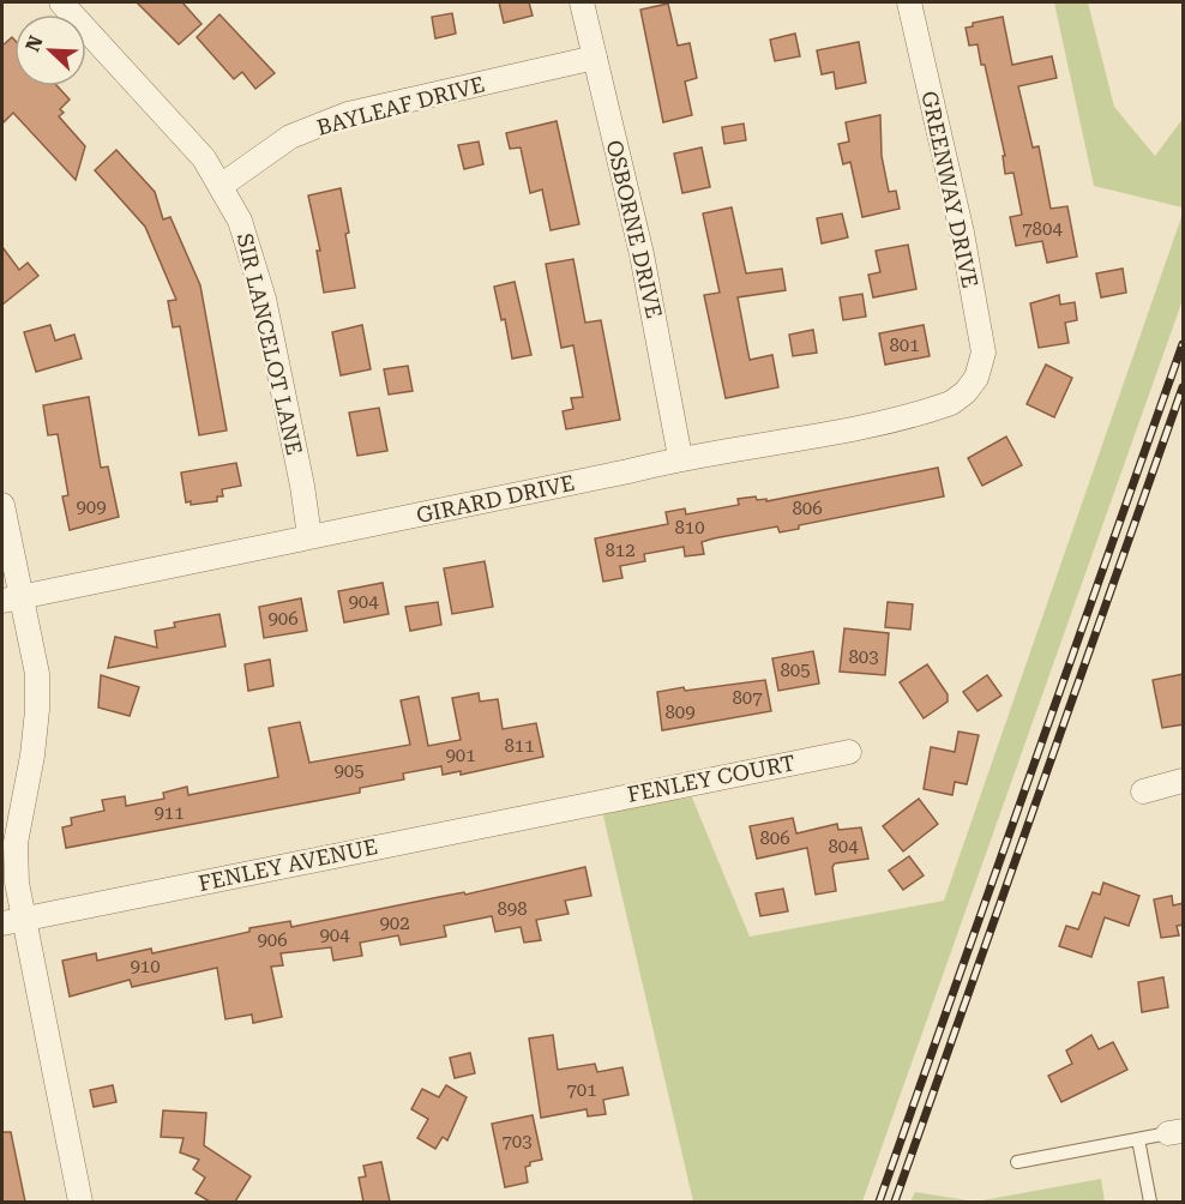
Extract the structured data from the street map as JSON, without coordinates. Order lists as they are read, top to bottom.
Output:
{
  "streets": {
    "street": [
      "BAYLEAF DRIVE",
      "GREENWAY DRIVE",
      "OSBORNE DRIVE",
      "SIR LANCELOT LANE",
      "GIRARD DRIVE",
      "FENLEY COURT",
      "FENLEY AVENUE"
    ]
  },
  "crossings": [
    ["BAYLEAF DRIVE", "OSBORNE DRIVE"],
    ["BAYLEAF DRIVE", "SIR LANCELOT LANE"],
    ["GREENWAY DRIVE", "GIRARD DRIVE"],
    ["OSBORNE DRIVE", "GIRARD DRIVE"],
    ["SIR LANCELOT LANE", "GIRARD DRIVE"],
    ["FENLEY COURT", "FENLEY AVENUE"]
  ],
  "house_numbers": [
    "7804",
    "801",
    "909",
    "806",
    "810",
    "812",
    "904",
    "906",
    "803",
    "805",
    "807",
    "809",
    "811",
    "901",
    "905",
    "911",
    "806",
    "804",
    "898",
    "902",
    "904",
    "906",
    "910",
    "701",
    "703"
  ],
  "north": "top left"
}
